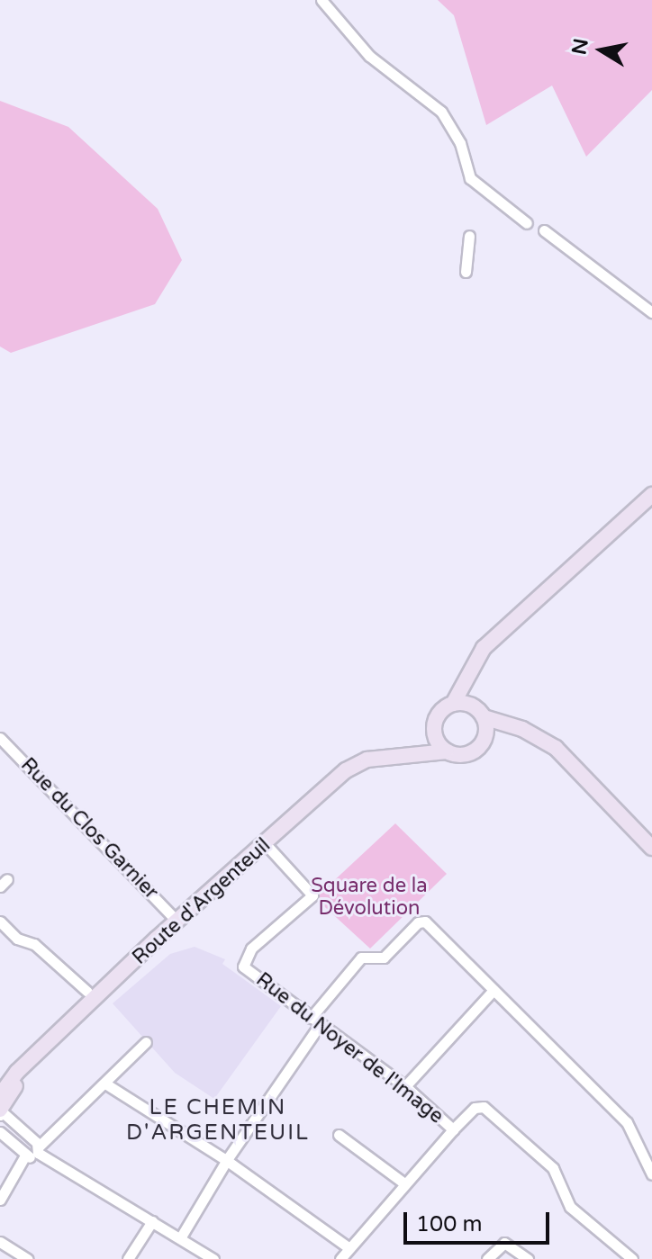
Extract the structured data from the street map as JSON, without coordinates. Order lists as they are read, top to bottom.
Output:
{
  "streets": {
    "main road": ["Route d'Argenteuil"],
    "street": ["Rue du Clos Garnier", "Rue du Noyer de l'Image"]
  },
  "crossings": [
    ["Rue du Clos Garnier", "Route d'Argenteuil"],
    ["Route d'Argenteuil", "Rue du Noyer de l'Image"]
  ],
  "districts": ["LE CHEMIN D'ARGENTEUIL"],
  "parks": ["Square de la Dévolution"],
  "scale_bar": "100 m",
  "north": "left"
}
